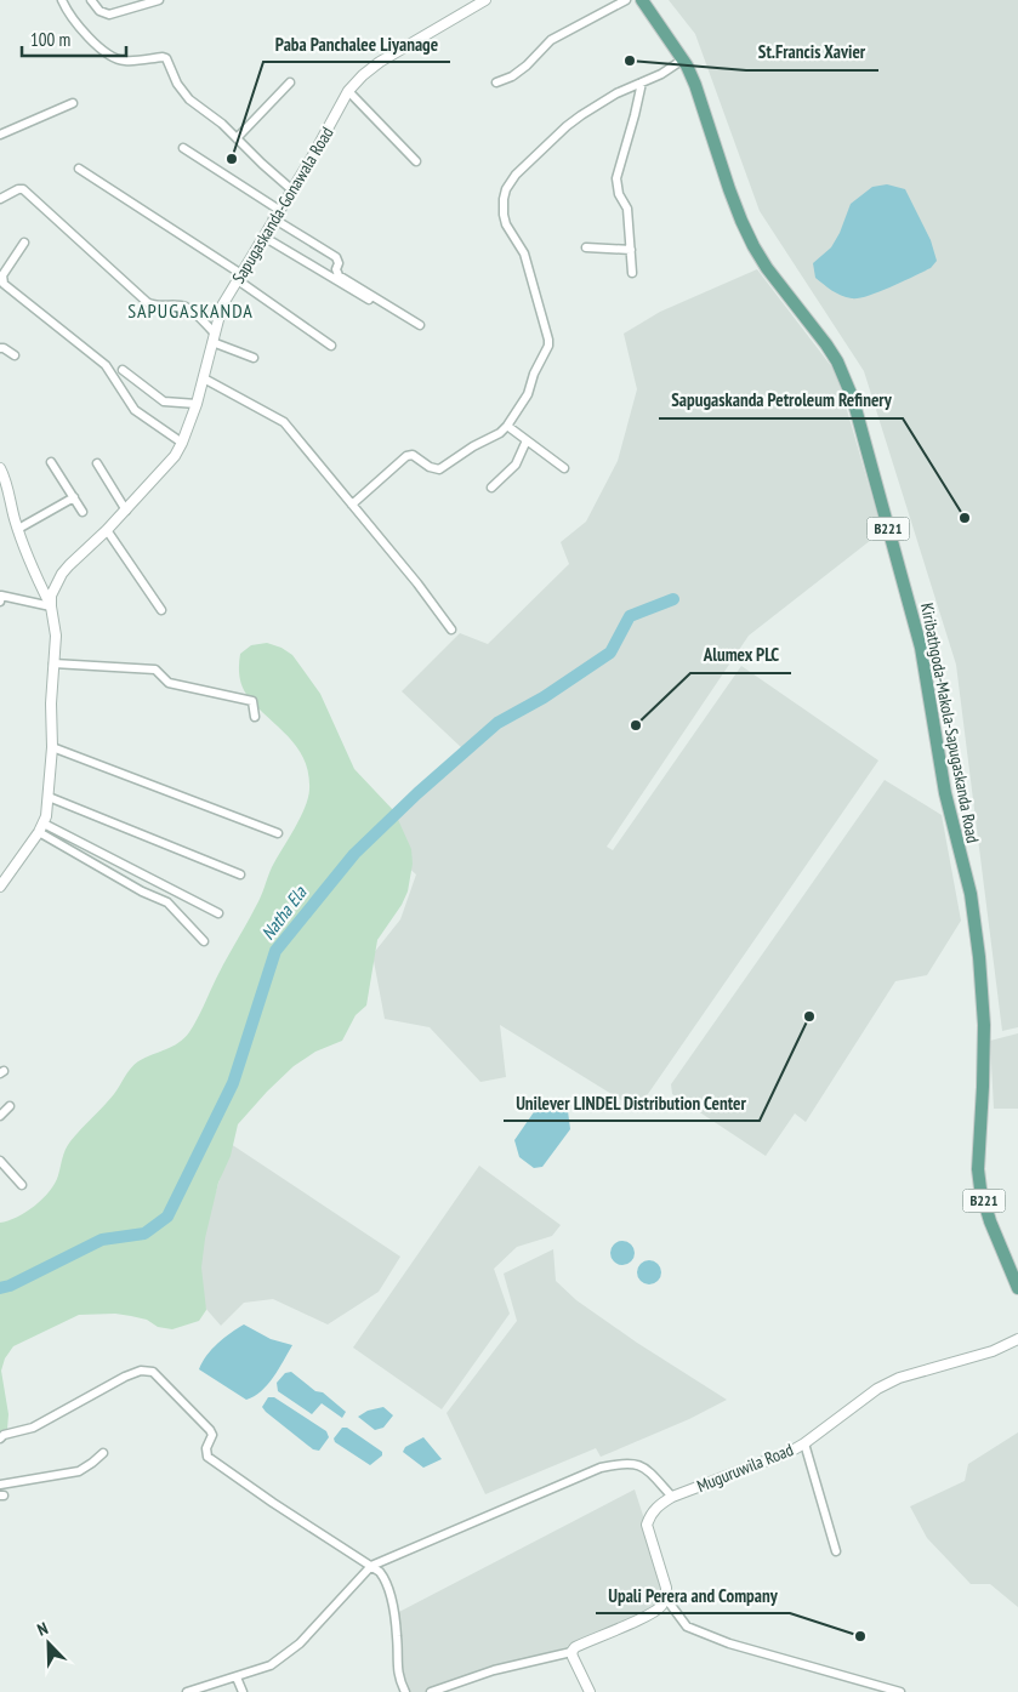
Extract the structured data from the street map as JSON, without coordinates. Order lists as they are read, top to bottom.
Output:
{
  "streets": {
    "main road": ["B221", "Kiribathgoda-Makola-Sapugaskanda Road"],
    "street": ["Sapugaskanda-Gonawala Road", "Muguruwila Road"]
  },
  "districts": ["SAPUGASKANDA"],
  "water": ["Natha Ela"],
  "places": [
    "St.Francis Xavier",
    "Paba Panchalee Liyanage",
    "Sapugaskanda Petroleum Refinery",
    "Alumex PLC",
    "Unilever LINDEL Distribution Center",
    "Upali Perera and Company"
  ],
  "scale_bar": "100 m",
  "north": "top left"
}
